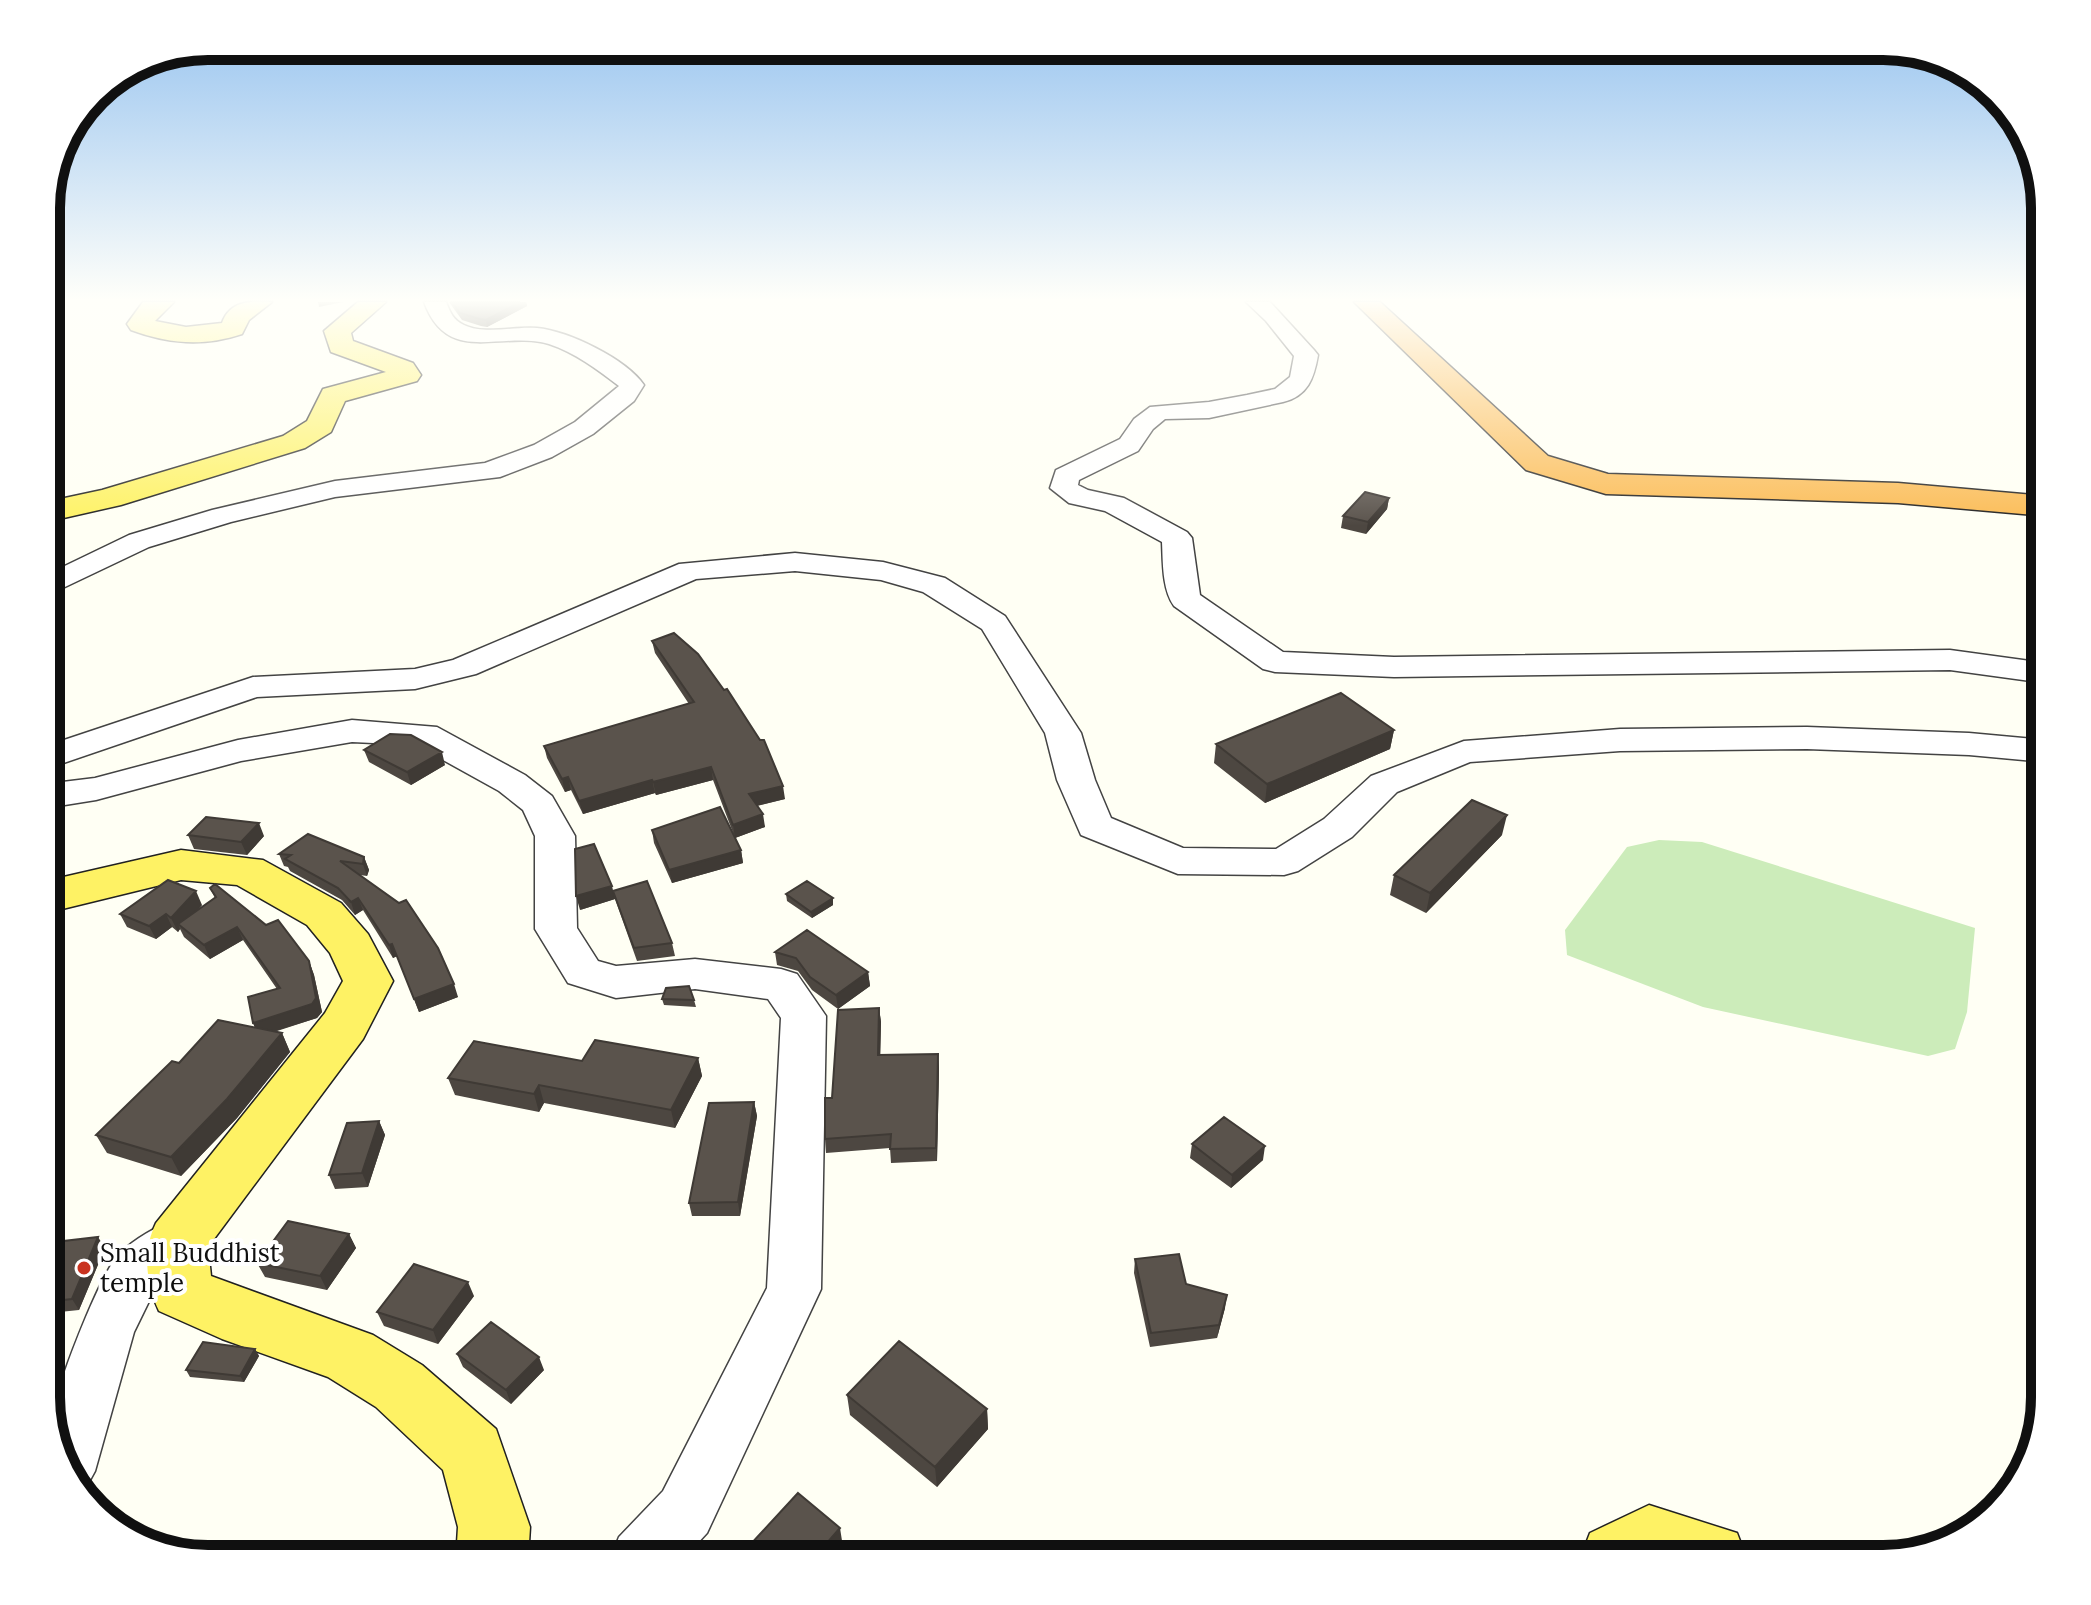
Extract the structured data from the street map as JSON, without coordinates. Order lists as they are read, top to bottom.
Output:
{
  "places": ["Small Buddhist temple"]
}
